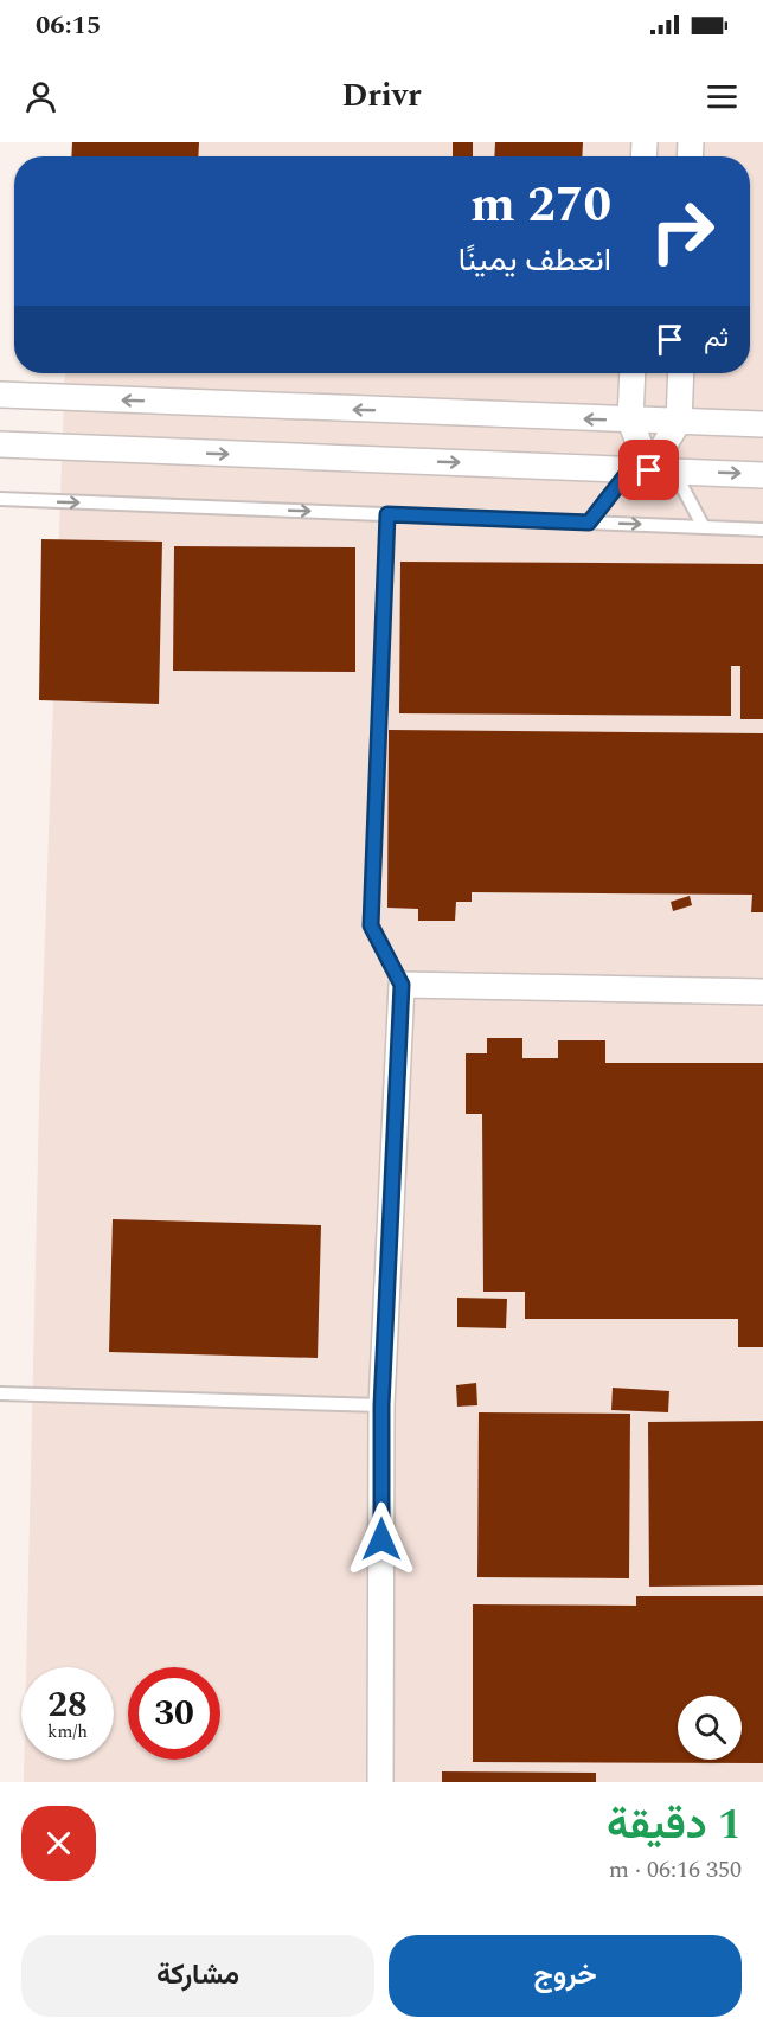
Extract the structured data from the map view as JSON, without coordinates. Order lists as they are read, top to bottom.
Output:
{
  "page": {
    "status": "06:15",
    "header": "Drivr",
    "turn": ["270 m", "انعطف يمينًا"],
    "then": "ثم",
    "speed": "28 km/h",
    "limit": "30",
    "heading": ["1 دقيقة", "350 m · 06:16"],
    "buttons": ["خروج", "مشاركة"]
  }
}
